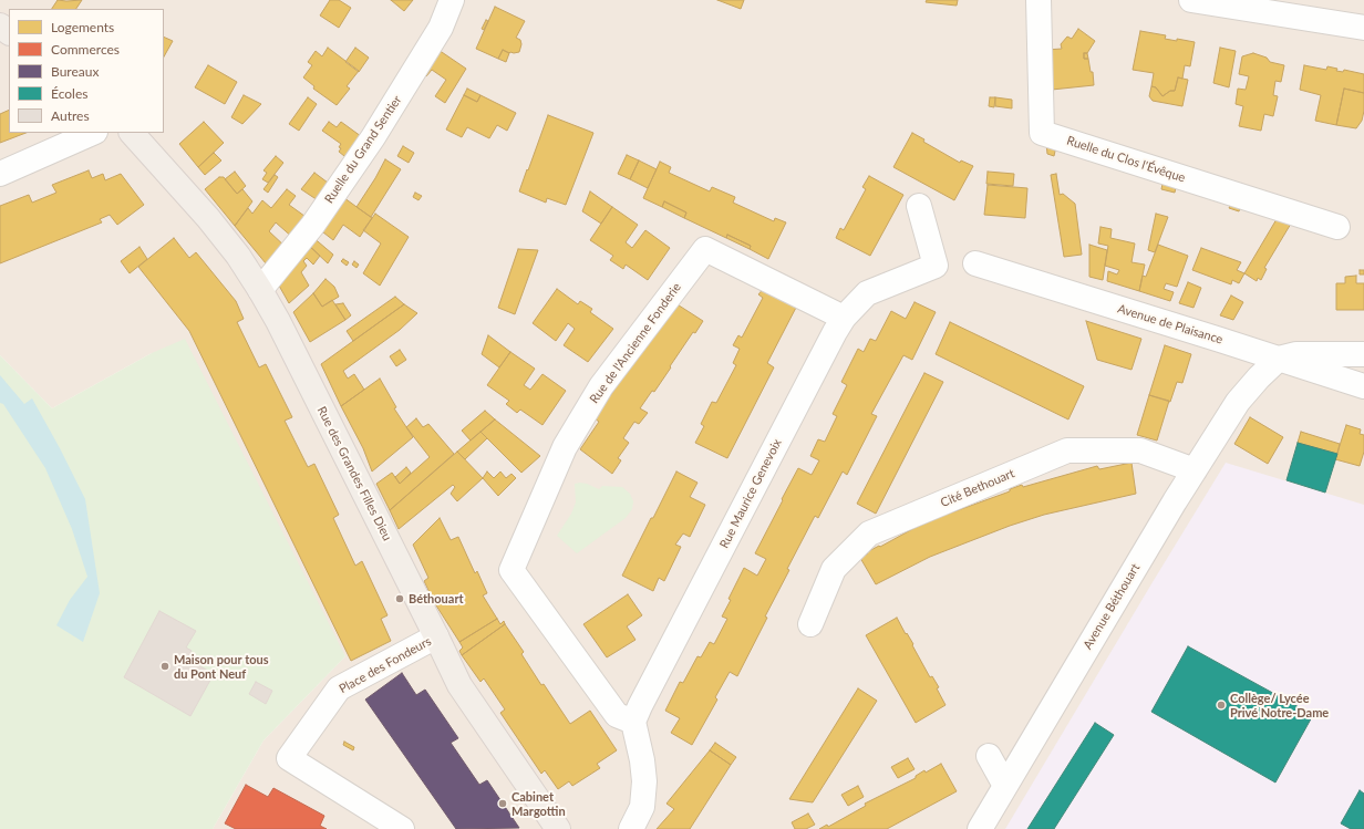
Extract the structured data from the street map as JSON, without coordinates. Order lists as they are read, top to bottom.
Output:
{
  "streets": {
    "main road": ["Rue des Grandes Filles Dieu"],
    "street": [
      "Ruelle du Grand Sentier",
      "Ruelle du Clos l'Évêque",
      "Avenue de Plaisance",
      "Rue de l'Ancienne Fonderie",
      "Cité Bethouart",
      "Rue Maurice Genevoix",
      "Avenue Béthouart",
      "Place des Fondeurs"
    ]
  },
  "crossings": [
    ["Ruelle du Grand Sentier", "Rue des Grandes Filles Dieu"],
    ["Avenue de Plaisance", "Avenue Béthouart"],
    ["Rue de l'Ancienne Fonderie", "Rue Maurice Genevoix"],
    ["Rue des Grandes Filles Dieu", "Place des Fondeurs"],
    ["Cité Bethouart", "Avenue Béthouart"]
  ],
  "places": [
    "Béthouart",
    "Maison pour tous du Pont Neuf",
    "Collège/ Lycée Privé Notre-Dame",
    "Cabinet Margottin"
  ],
  "legend": [
    "Logements",
    "Commerces",
    "Bureaux",
    "Écoles",
    "Autres"
  ]
}
